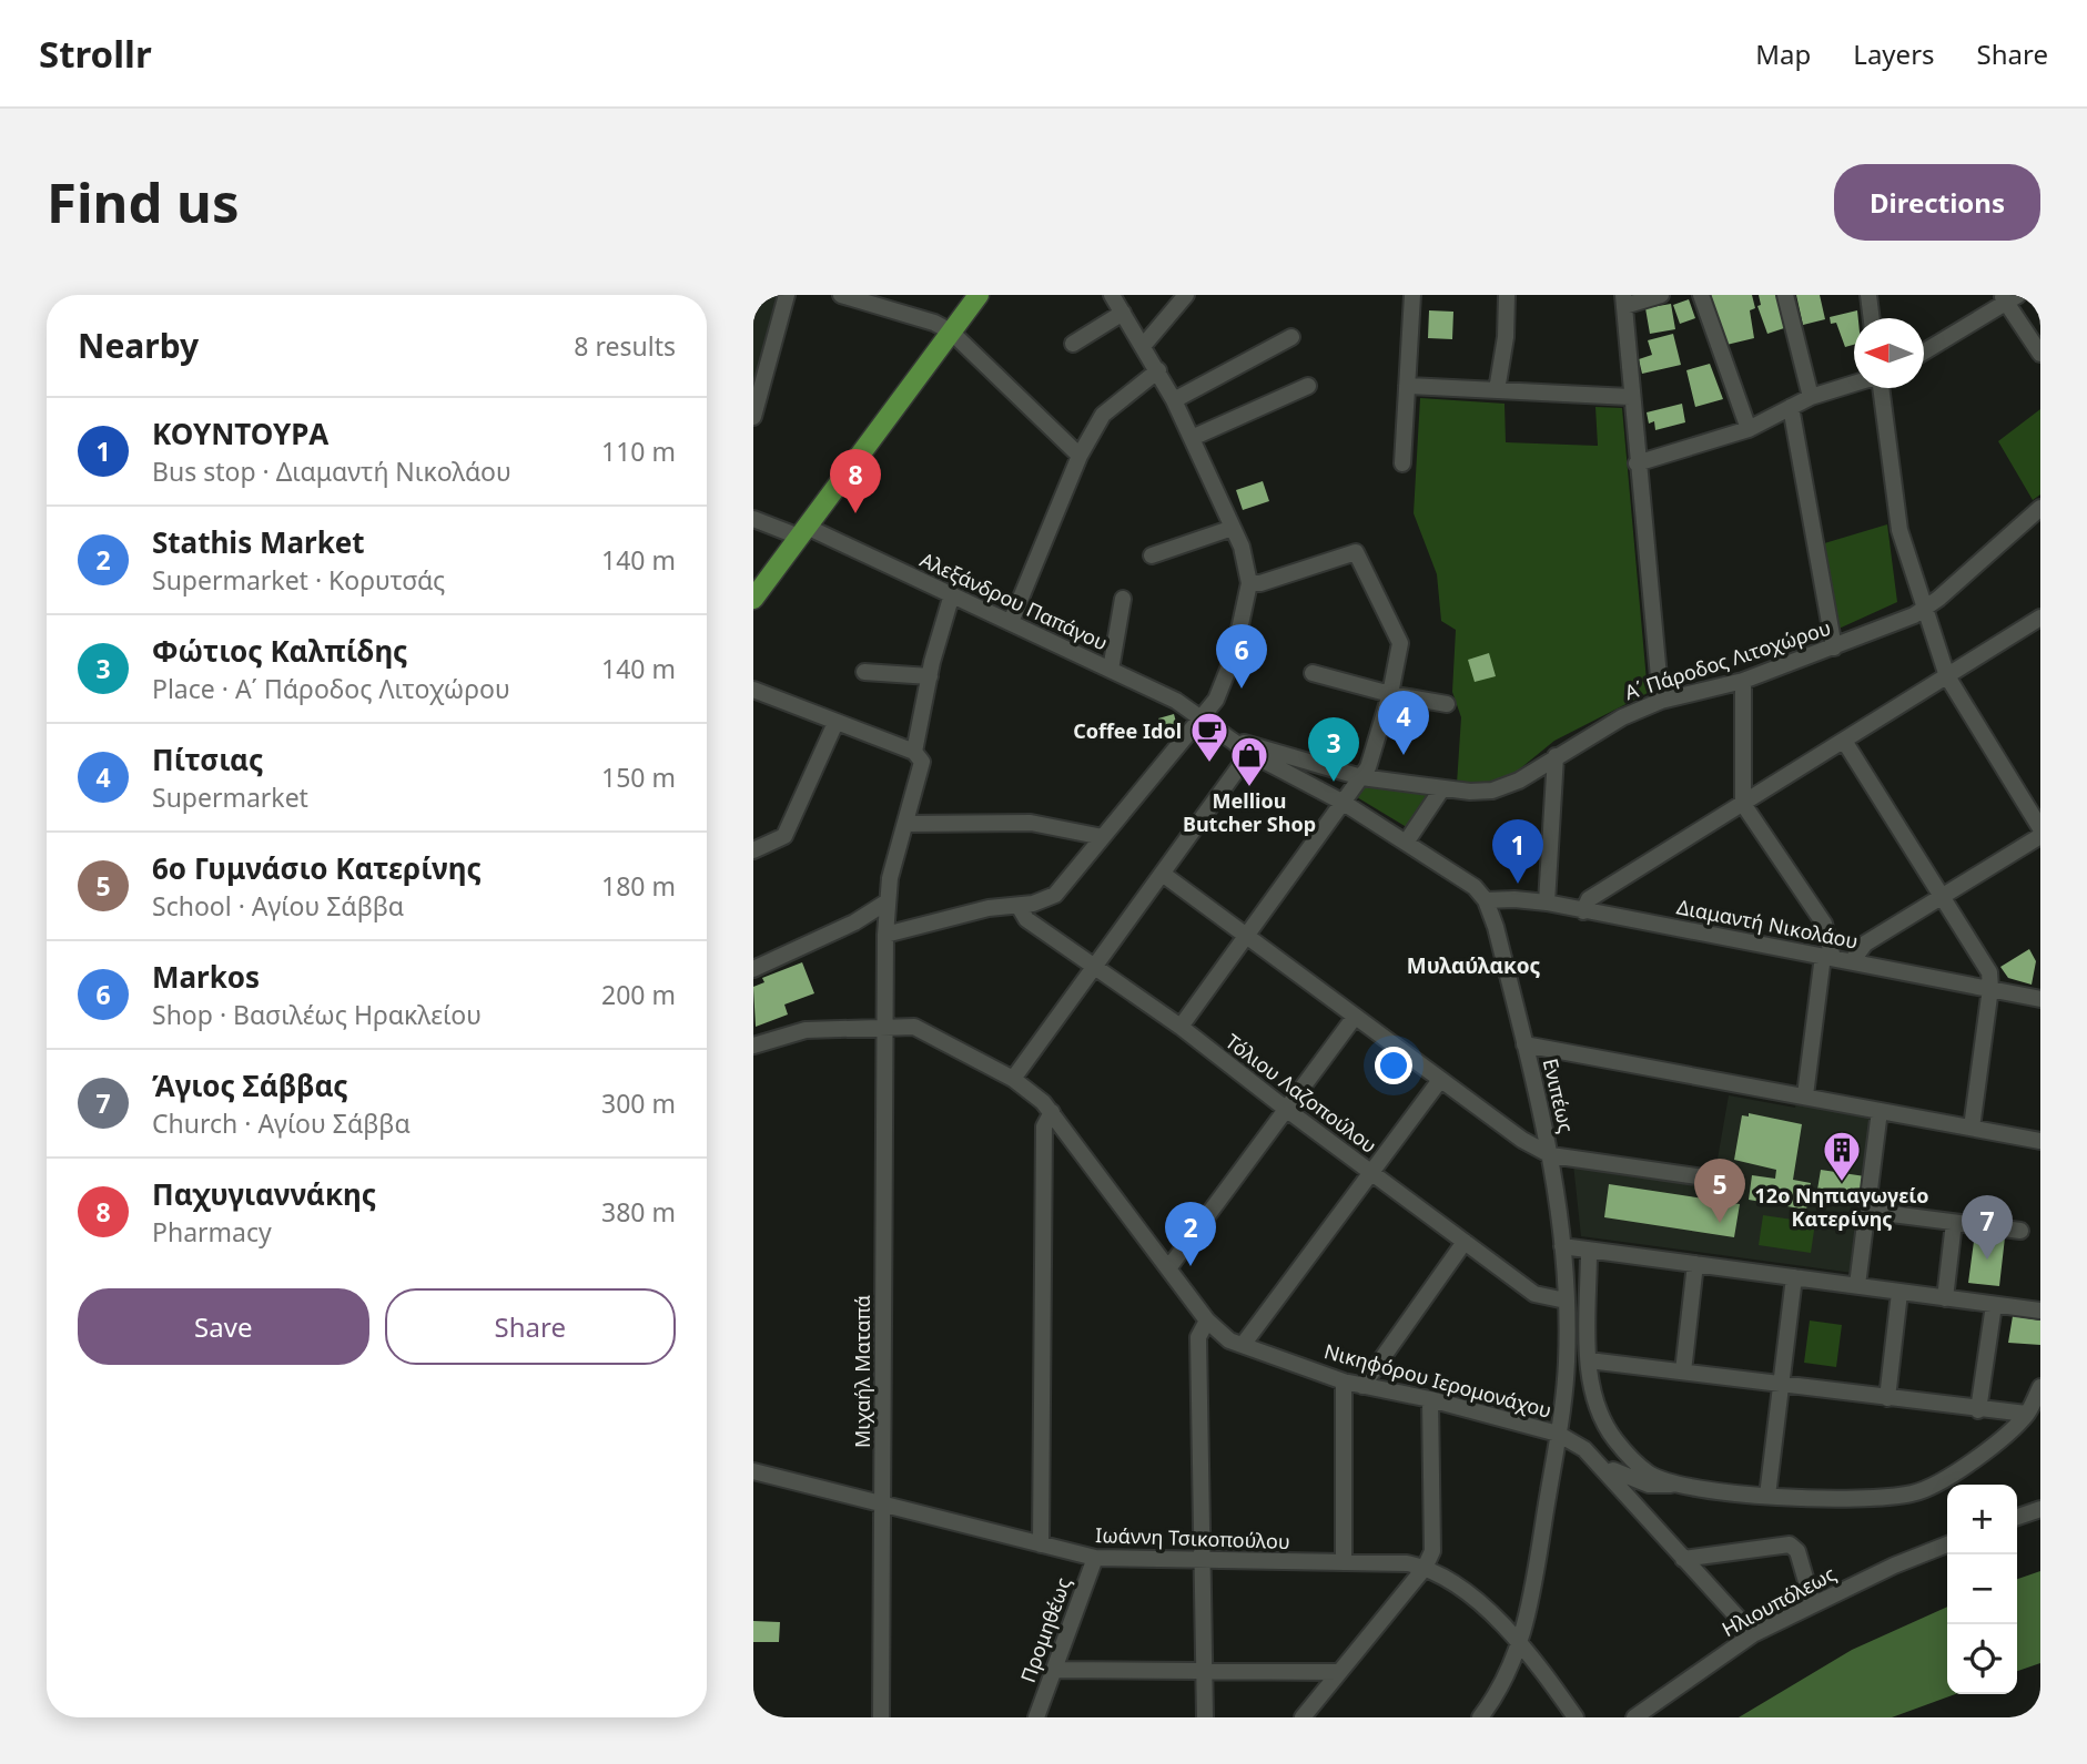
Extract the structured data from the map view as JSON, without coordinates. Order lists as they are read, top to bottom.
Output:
{
  "streets": {
    "street": [
      "Αλεξάνδρου Παπάγου",
      "Α΄ Πάροδος Λιτοχώρου",
      "Διαμαντή Νικολάου",
      "Τόλιου Λαζοπούλου",
      "Ενιπέως",
      "Μιχαήλ Ματαπά",
      "Νικηφόρου Ιερομονάχου",
      "Ιωάννη Τσικοπούλου",
      "Ηλιουπόλεως",
      "Προμηθέως"
    ]
  },
  "crossings": [
    ["Αλεξάνδρου Παπάγου", "Μιχαήλ Ματαπά"],
    ["Διαμαντή Νικολάου", "Ενιπέως"],
    ["Τόλιου Λαζοπούλου", "Ενιπέως"],
    ["Ενιπέως", "Νικηφόρου Ιερομονάχου"],
    ["Ενιπέως", "Ιωάννη Τσικοπούλου"],
    ["Μιχαήλ Ματαπά", "Νικηφόρου Ιερομονάχου"],
    ["Μιχαήλ Ματαπά", "Ιωάννη Τσικοπούλου"],
    ["Νικηφόρου Ιερομονάχου", "Ηλιουπόλεως"],
    ["Ιωάννη Τσικοπούλου", "Προμηθέως"]
  ],
  "districts": ["Μυλαύλακος"],
  "places": {
    "cafe": ["Coffee Idol"],
    "shop": ["Melliou Butcher Shop"],
    "building": ["12ο Νηπιαγωγείο Κατερίνης"]
  },
  "north": "left",
  "page": {
    "header": "Strollr",
    "nav": ["Map", "Layers", "Share"],
    "buttons": [
      "Directions",
      ["Save", "Share"]
    ],
    "title": "Find us",
    "heading": ["Nearby", "8 results"],
    "list": [
      {
        "mark": "1",
        "name": "ΚΟΥΝΤΟΥΡΑ",
        "note": "Bus stop · Διαμαντή Νικολάου",
        "value": "110 m"
      },
      {
        "mark": "2",
        "name": "Stathis Market",
        "note": "Supermarket · Κορυτσάς",
        "value": "140 m"
      },
      {
        "mark": "3",
        "name": "Φώτιος Καλπίδης",
        "note": "Place · Α΄ Πάροδος Λιτοχώρου",
        "value": "140 m"
      },
      {
        "mark": "4",
        "name": "Πίτσιας",
        "note": "Supermarket",
        "value": "150 m"
      },
      {
        "mark": "5",
        "name": "6ο Γυμνάσιο Κατερίνης",
        "note": "School · Αγίου Σάββα",
        "value": "180 m"
      },
      {
        "mark": "6",
        "name": "Markos",
        "note": "Shop · Βασιλέως Ηρακλείου",
        "value": "200 m"
      },
      {
        "mark": "7",
        "name": "Άγιος Σάββας",
        "note": "Church · Αγίου Σάββα",
        "value": "300 m"
      },
      {
        "mark": "8",
        "name": "Παχυγιαννάκης",
        "note": "Pharmacy",
        "value": "380 m"
      }
    ],
    "pins": [
      "8",
      "6",
      "4",
      "3",
      "1",
      "5",
      "7",
      "2"
    ],
    "map_buttons": ["+", "−"]
  }
}
